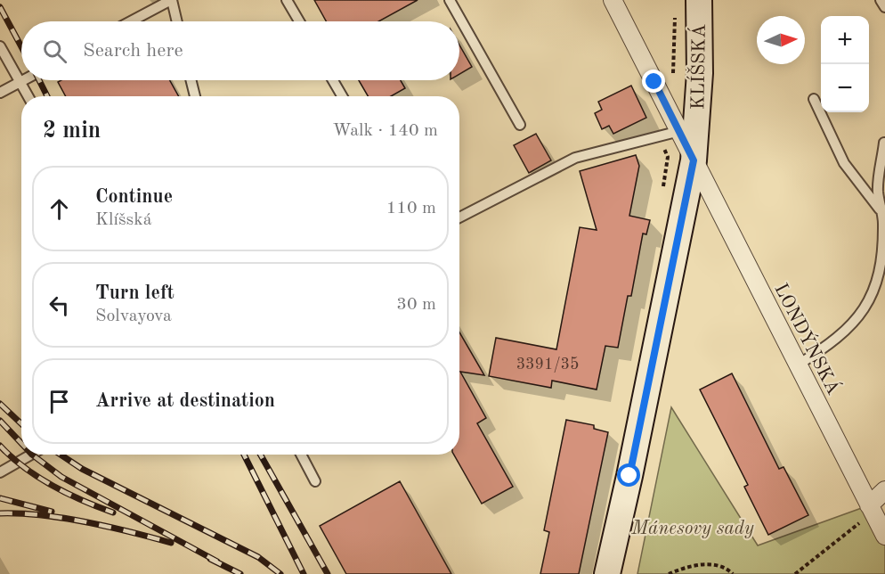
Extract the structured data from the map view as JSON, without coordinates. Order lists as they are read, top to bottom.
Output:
{
  "streets": {
    "street": ["KLÍŠSKÁ", "LONDÝNSKÁ"]
  },
  "crossings": [
    ["KLÍŠSKÁ", "LONDÝNSKÁ"]
  ],
  "parks": ["Mánesovy sady"],
  "house_numbers": ["3391/35"],
  "north": "right",
  "page": {
    "map_buttons": ["+", "−"],
    "search": "Search here",
    "heading": ["2 min", "Walk · 140 m"],
    "list": [
      ["Continue", "Klíšská", "110 m"],
      ["Turn left", "Solvayova", "30 m"],
      "Arrive at destination"
    ]
  }
}
